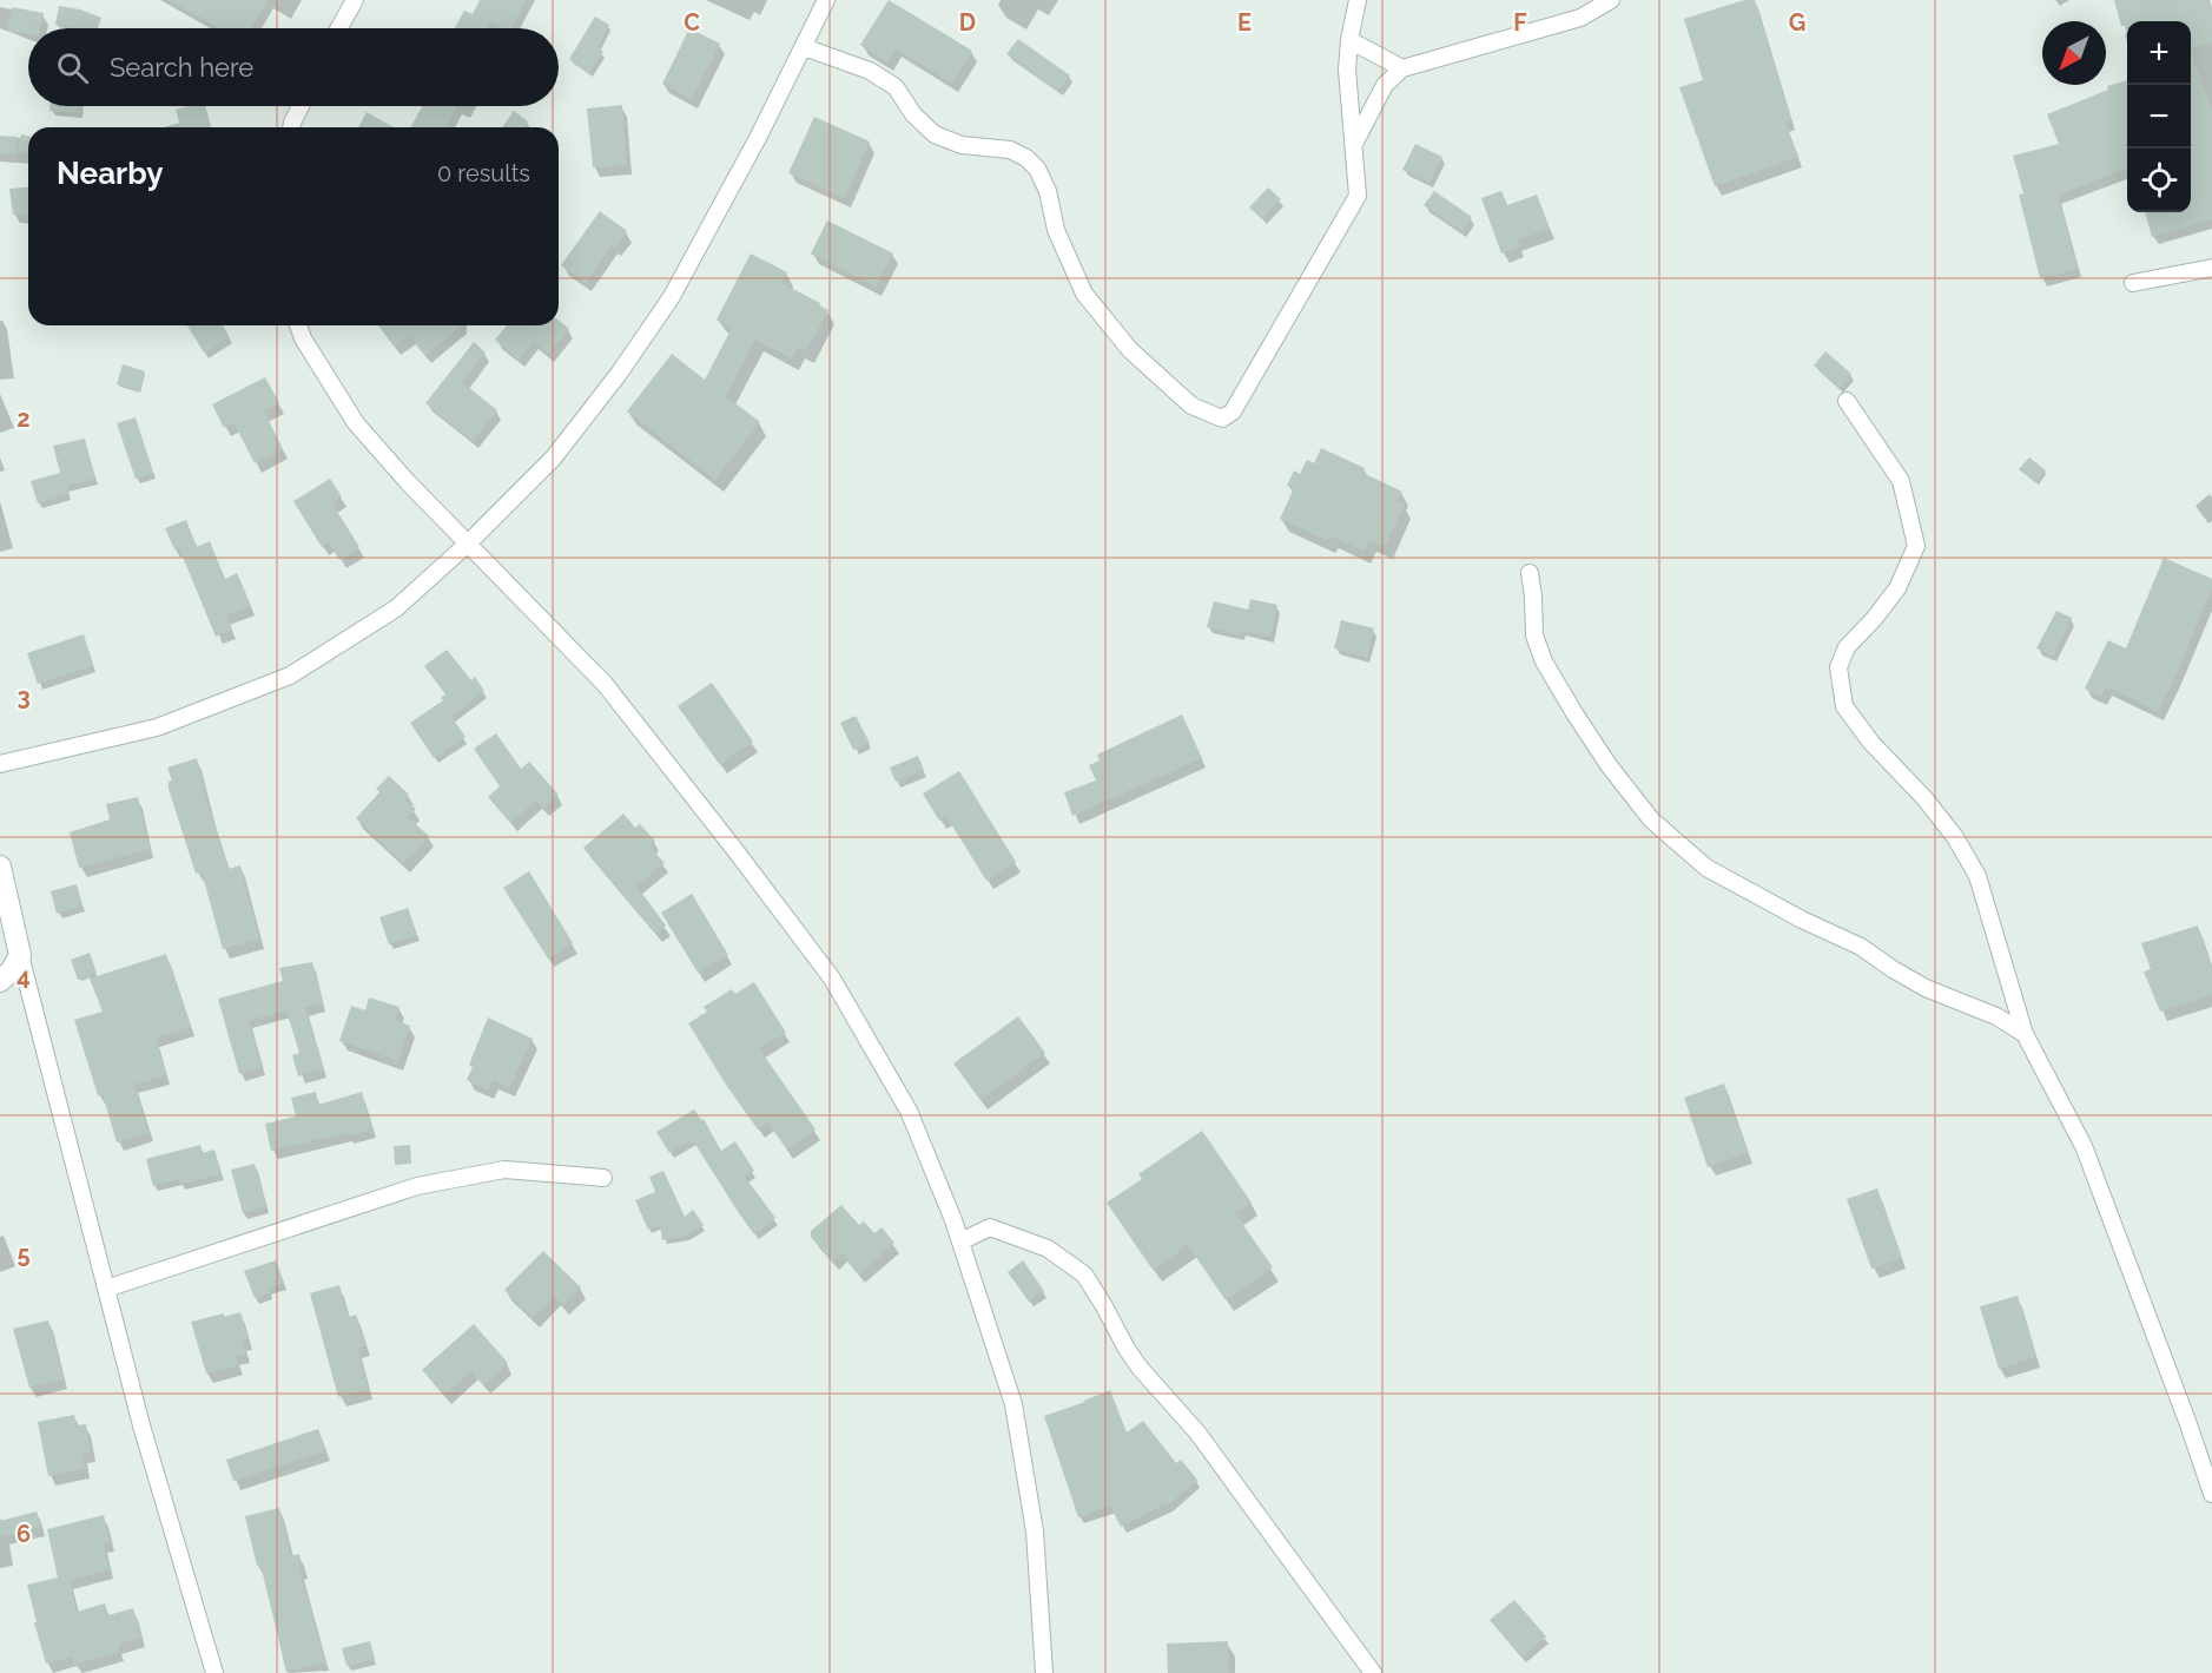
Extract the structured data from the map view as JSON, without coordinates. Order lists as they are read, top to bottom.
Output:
{
  "north": "bottom left",
  "page": {
    "map_buttons": ["+", "−"],
    "search": "Search here",
    "heading": ["Nearby", "0 results"]
  },
  "grid": {
    "columns": [
      "C",
      "D",
      "E",
      "F",
      "G"
    ],
    "rows": [
      "2",
      "3",
      "4",
      "5",
      "6"
    ]
  }
}
